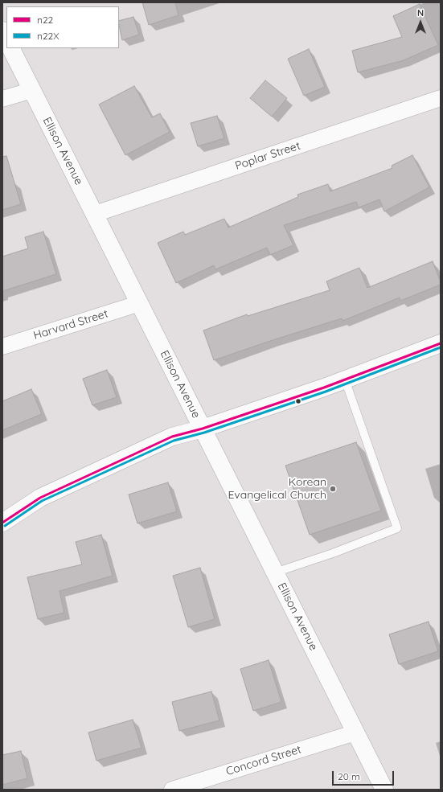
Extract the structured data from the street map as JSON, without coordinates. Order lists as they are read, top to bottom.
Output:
{
  "streets": {
    "street": [
      "Ellison Avenue",
      "Poplar Street",
      "Harvard Street",
      "Concord Street"
    ]
  },
  "crossings": [
    ["Ellison Avenue", "Poplar Street"],
    ["Ellison Avenue", "Harvard Street"],
    ["Ellison Avenue", "Concord Street"]
  ],
  "places": ["Korean Evangelical Church"],
  "lines": ["transit line n22", "transit line n22X"],
  "legend": ["n22", "n22X"],
  "scale_bar": "20 m",
  "north": "top"
}
